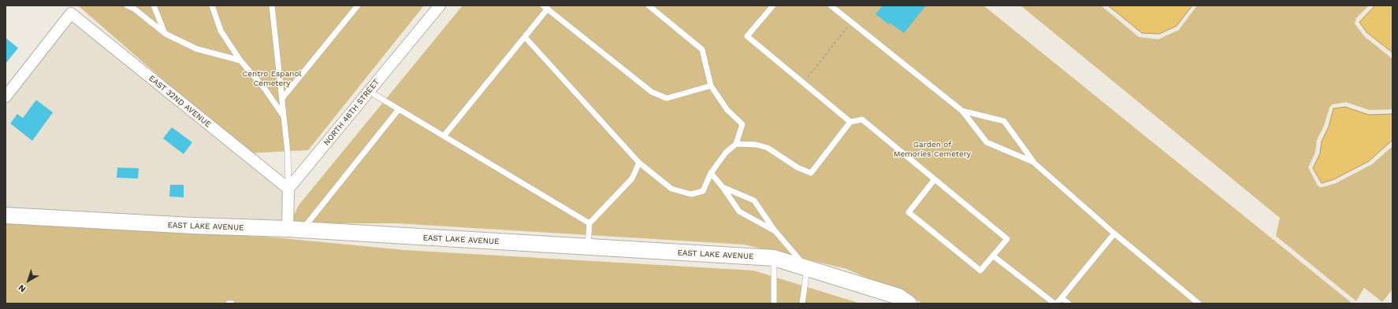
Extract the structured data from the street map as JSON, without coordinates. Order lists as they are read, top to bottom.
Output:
{
  "streets": {
    "street": ["EAST 32ND AVENUE", "NORTH 46TH STREET", "EAST LAKE AVENUE"]
  },
  "crossings": [
    ["EAST 32ND AVENUE", "NORTH 46TH STREET"]
  ],
  "parks": ["Centro Espanol Cemetery", "Garden of Memories Cemetery"],
  "north": "bottom left"
}
